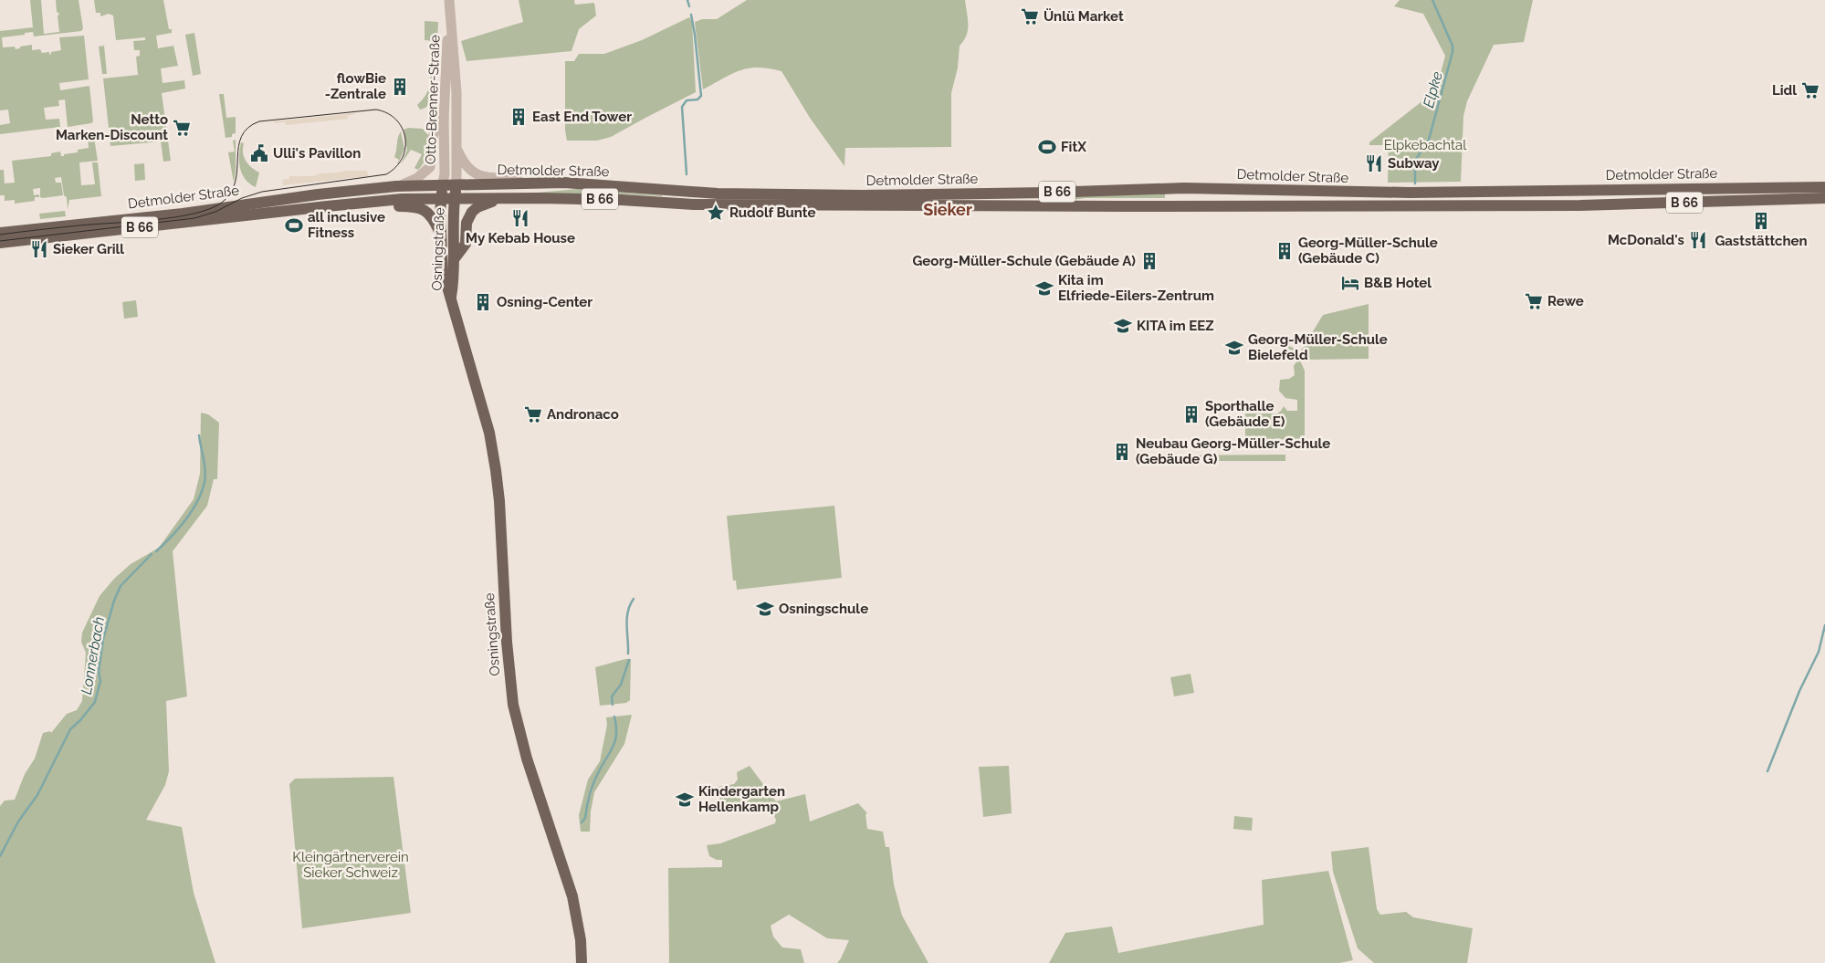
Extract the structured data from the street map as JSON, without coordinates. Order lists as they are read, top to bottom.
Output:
{
  "streets": {
    "main road": ["Detmolder Straße", "B 66", "Osningstraße"],
    "street": ["Otto-Brenner-Straße"]
  },
  "crossings": [
    ["Otto-Brenner-Straße", "Detmolder Straße"],
    ["Otto-Brenner-Straße", "B 66"],
    ["Otto-Brenner-Straße", "Osningstraße"],
    ["Detmolder Straße", "B 66"],
    ["Detmolder Straße", "Osningstraße"]
  ],
  "districts": ["Sieker"],
  "water": ["Elpke", "Lonnerbach"],
  "parks": ["Elpkebachtal", "Kleingärtnerverein Sieker Schweiz"],
  "places": {
    "supermarket": [
      "Ünlü Market",
      "Lidl",
      "Netto Marken-Discount",
      "Rewe",
      "Andronaco"
    ],
    "building": [
      "flowBie -Zentrale",
      "East End Tower",
      "Gaststättchen",
      "Georg-Müller-Schule (Gebäude C)",
      "Georg-Müller-Schule (Gebäude A)",
      "Osning-Center",
      "Sporthalle (Gebäude E)",
      "Neubau Georg-Müller-Schule (Gebäude G)"
    ],
    "sports": ["FitX", "all inclusive Fitness"],
    "public building": ["Ulli's Pavillon"],
    "restaurant": [
      "Subway",
      "My Kebab House",
      "McDonald's",
      "Sieker Grill"
    ],
    "place": ["Rudolf Bunte"],
    "hotel": ["B&B Hotel"],
    "school or university": [
      "Kita im Elfriede-Eilers-Zentrum",
      "KITA im EEZ",
      "Georg-Müller-Schule Bielefeld",
      "Osningschule",
      "Kindergarten Hellenkamp"
    ]
  }
}
